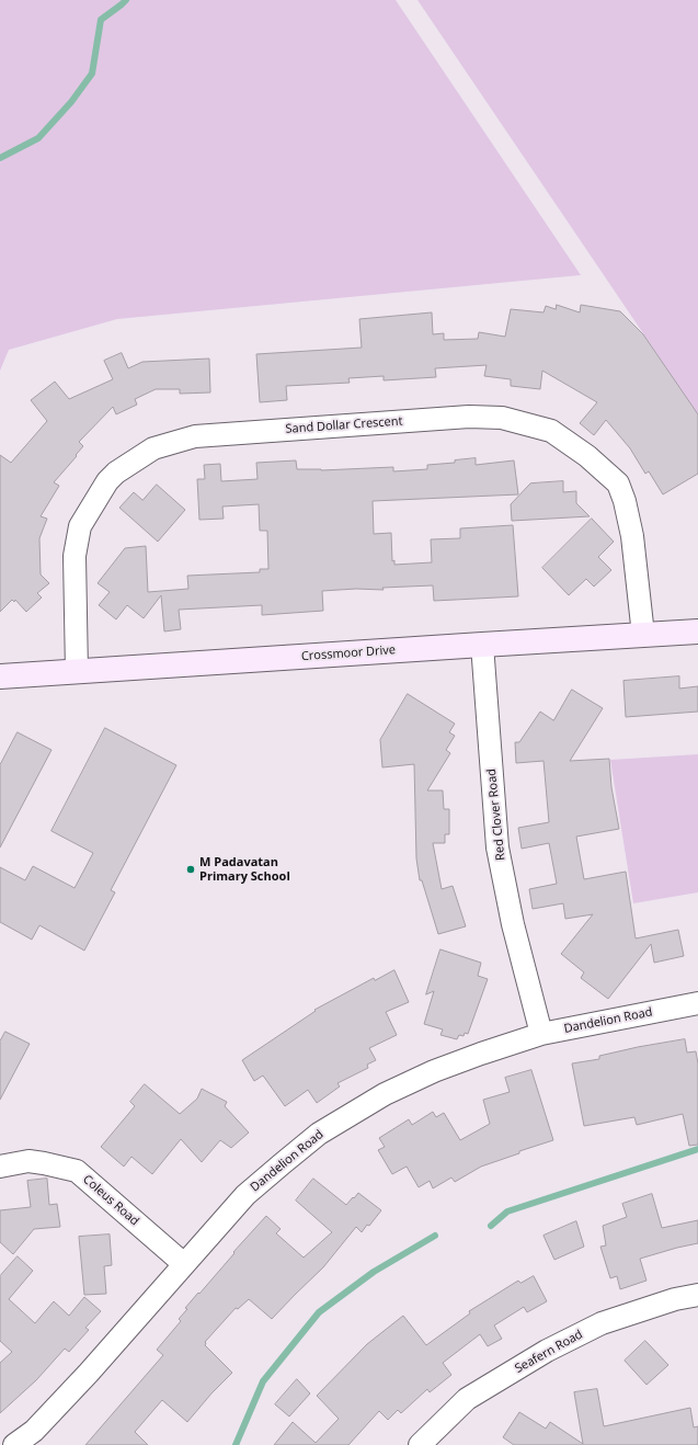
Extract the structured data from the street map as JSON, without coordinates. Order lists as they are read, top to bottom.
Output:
{
  "streets": {
    "street": [
      "Sand Dollar Crescent",
      "Crossmoor Drive",
      "Red Clover Road",
      "Dandelion Road",
      "Coleus Road",
      "Seafern Road"
    ]
  },
  "crossings": [
    ["Sand Dollar Crescent", "Crossmoor Drive"],
    ["Crossmoor Drive", "Red Clover Road"],
    ["Red Clover Road", "Dandelion Road"],
    ["Dandelion Road", "Coleus Road"]
  ],
  "places": ["M Padavatan Primary School"]
}
